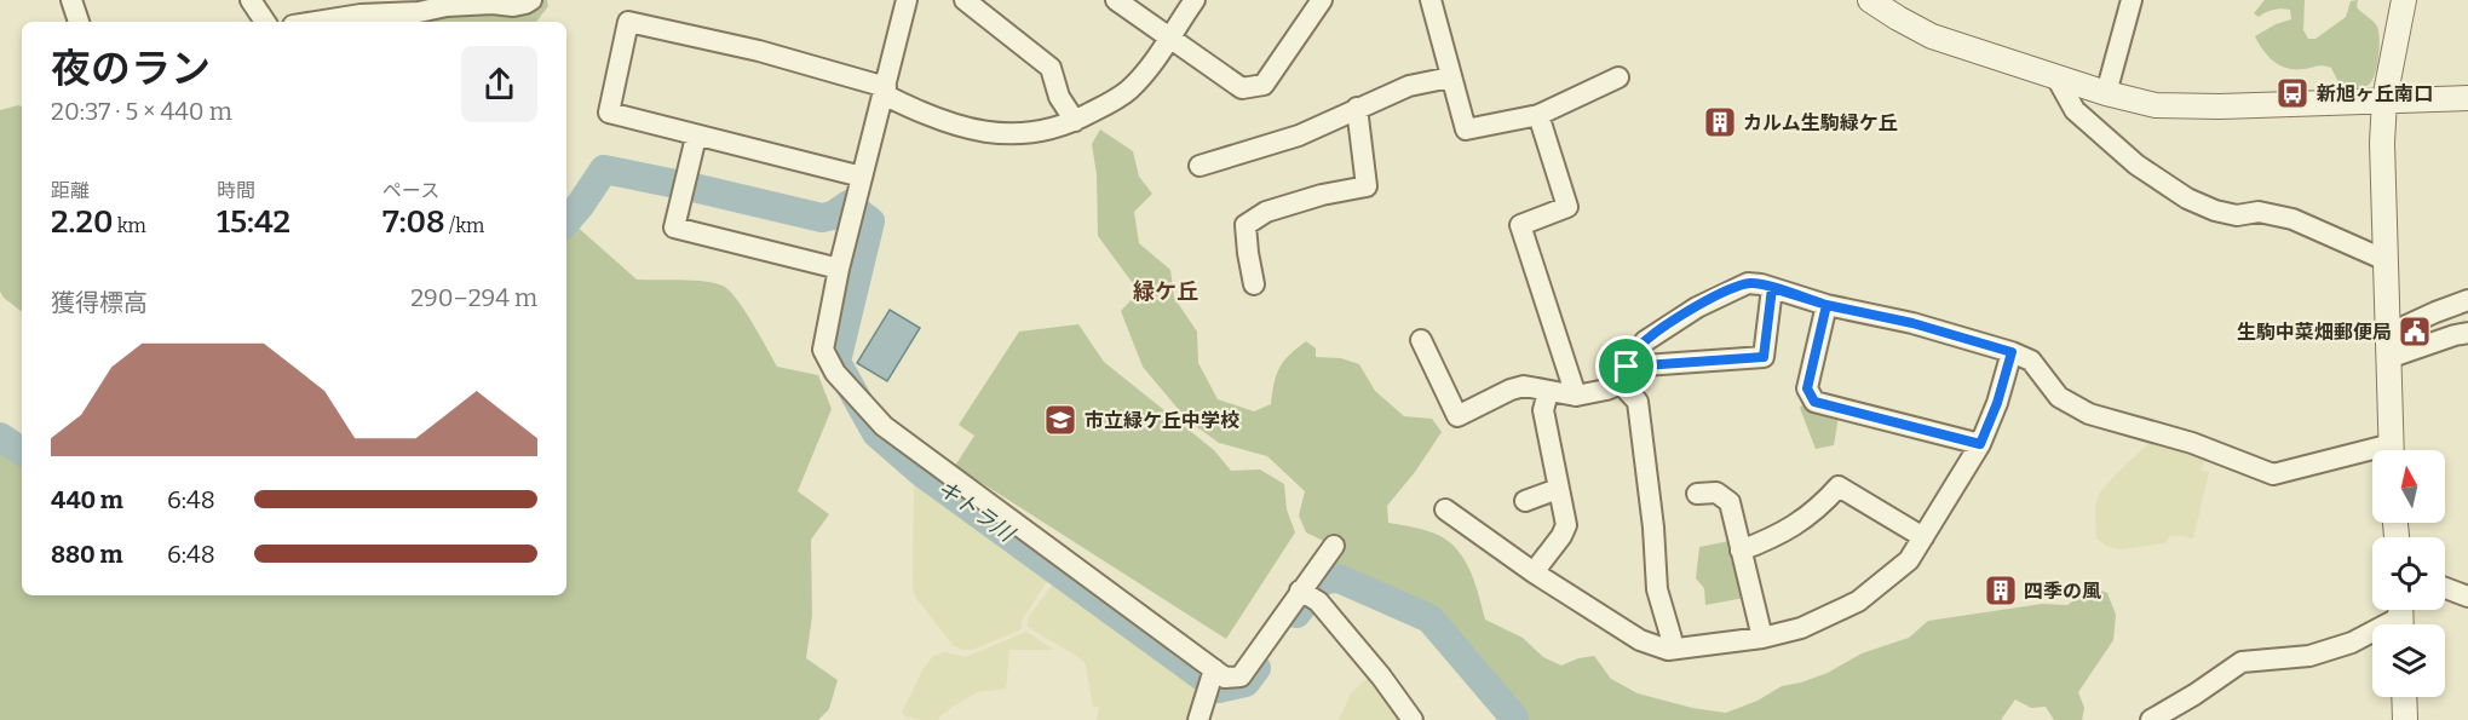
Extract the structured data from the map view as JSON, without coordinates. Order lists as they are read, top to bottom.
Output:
{
  "districts": ["緑ケ丘"],
  "water": ["キトラ川"],
  "places": {
    "bus stop": ["新旭ヶ丘南口"],
    "building": ["カルム生駒緑ケ丘", "四季の風"],
    "public building": ["生駒中菜畑郵便局"],
    "school or university": ["市立緑ケ丘中学校"]
  },
  "north": "top",
  "page": {
    "heading": ["夜のラン", "20:37 · 5 × 440 m"],
    "stats": [
      ["距離", "2.20 km"],
      ["時間", "15:42"],
      ["ペース", "7:08 /km"]
    ],
    "chart": ["獲得標高", "290–294 m"],
    "list": [
      {
        "name": "440 m",
        "note": "6:48"
      },
      {
        "name": "880 m",
        "note": "6:48"
      }
    ]
  }
}
